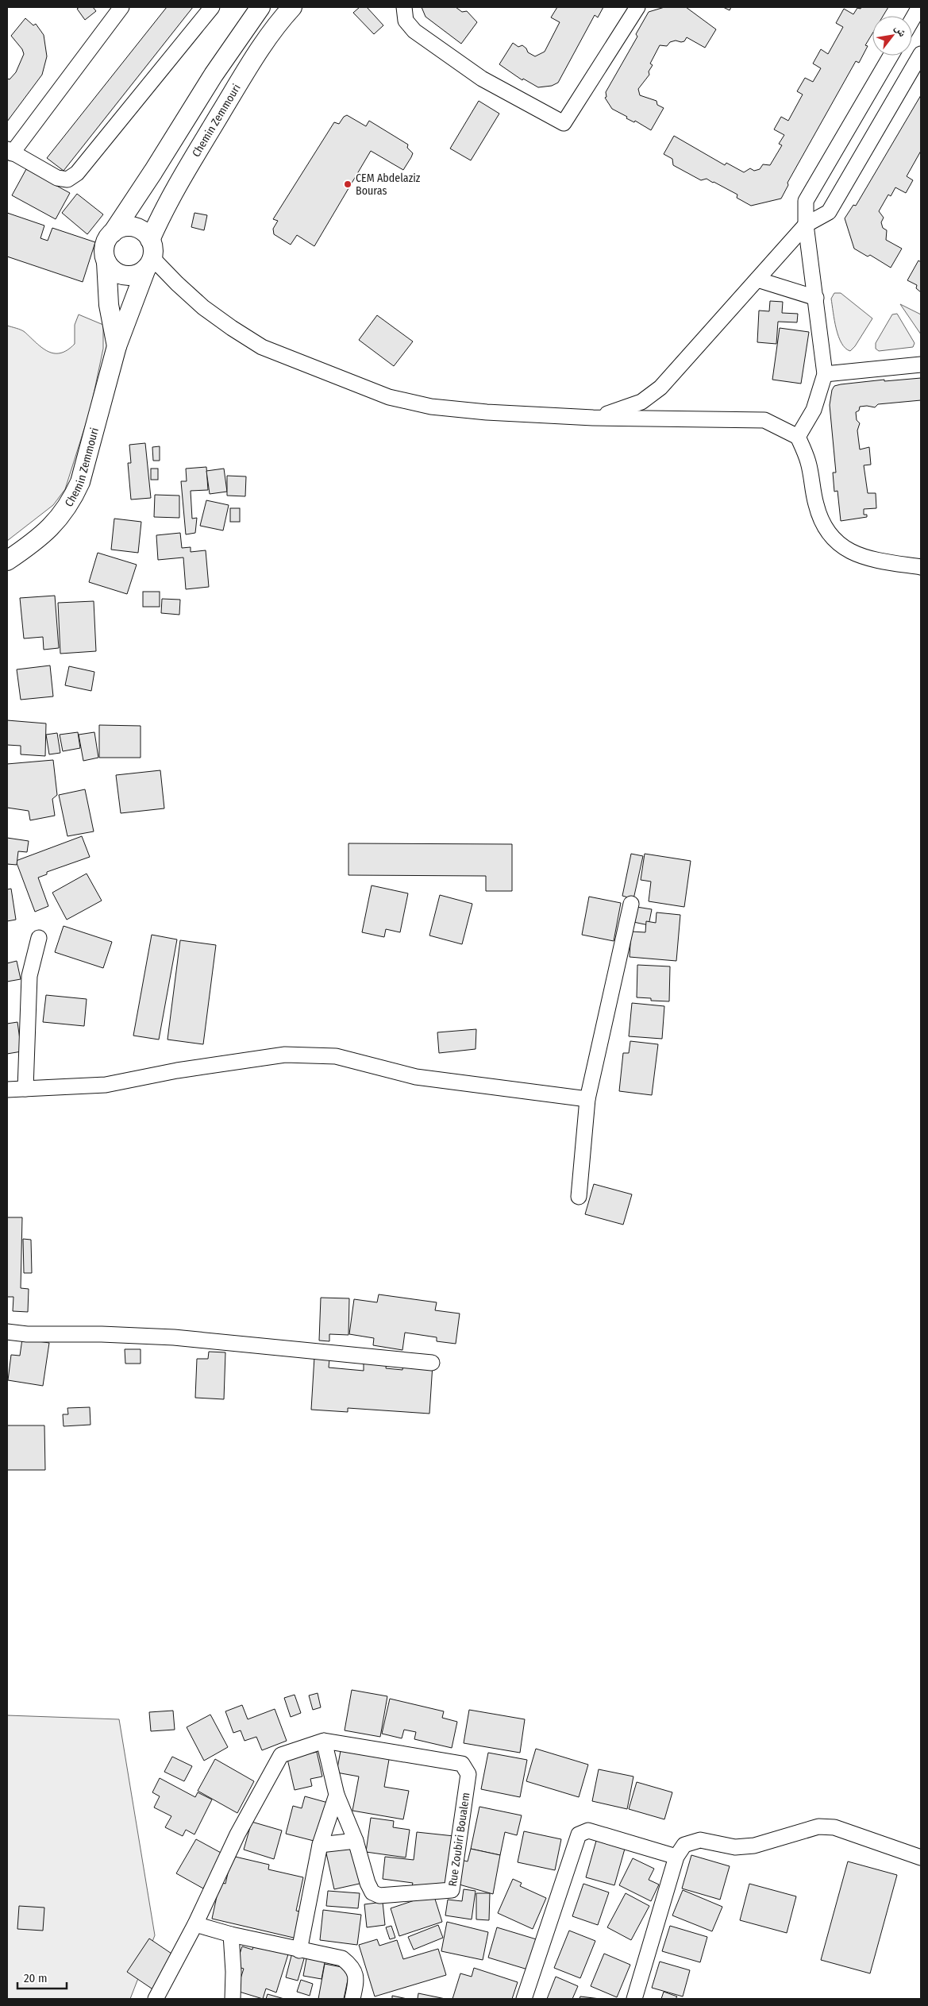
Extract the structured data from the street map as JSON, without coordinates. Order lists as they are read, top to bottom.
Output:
{
  "streets": {
    "street": ["Chemin Zemmouri", "Rue Zoubiri Boualem"]
  },
  "places": ["CEM Abdelaziz Bouras"],
  "scale_bar": "20 m",
  "north": "top right"
}
